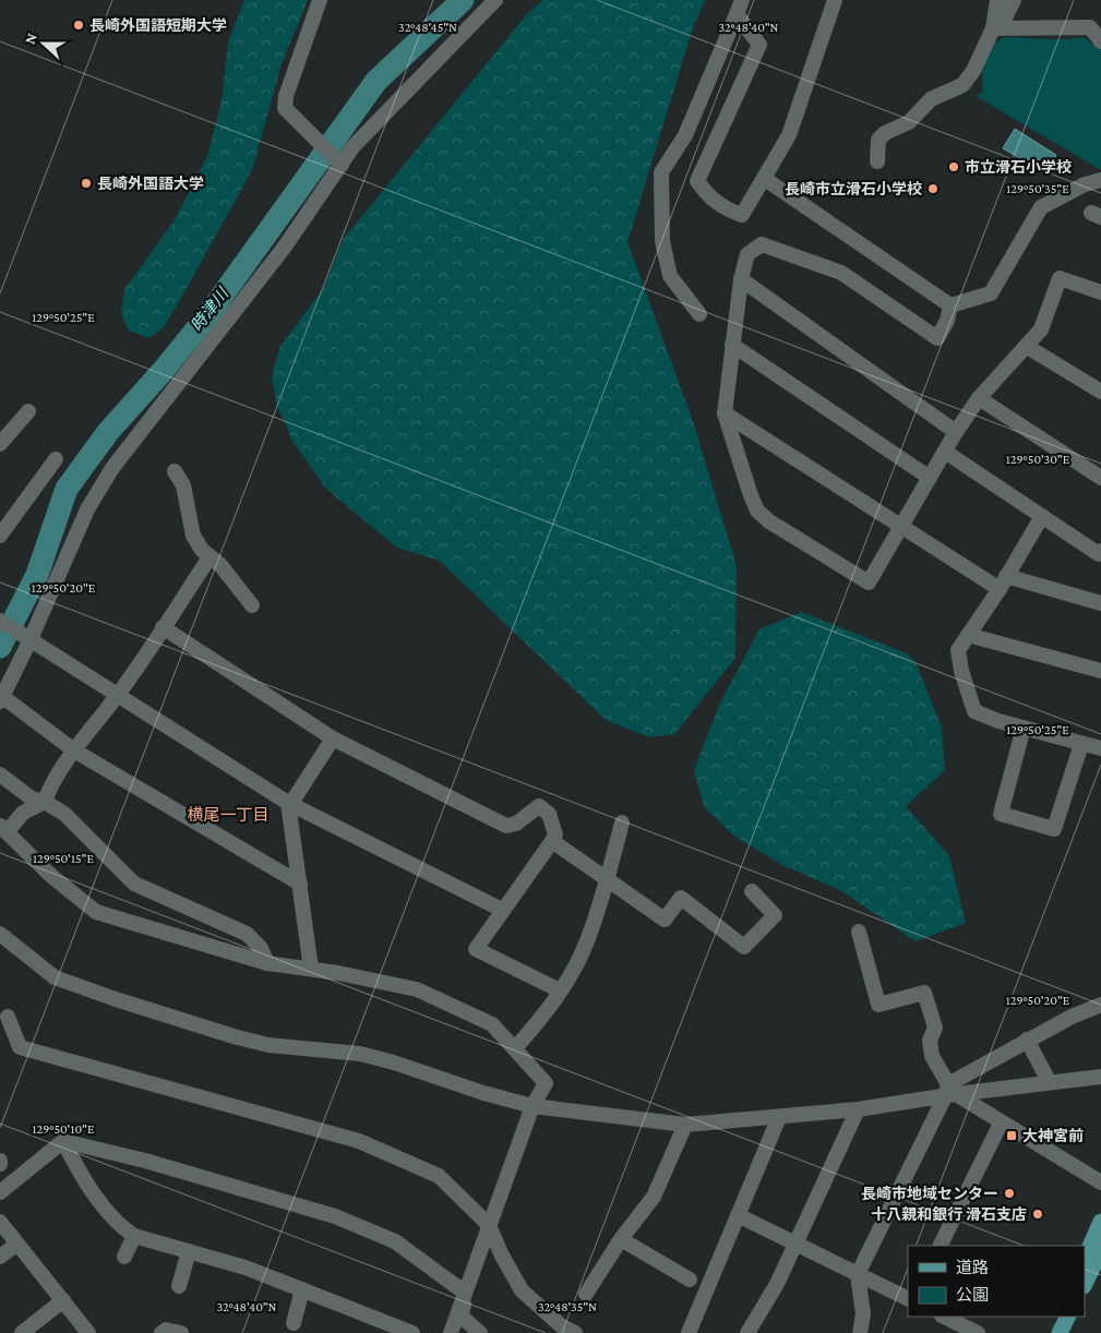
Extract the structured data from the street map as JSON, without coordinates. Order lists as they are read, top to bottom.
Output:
{
  "districts": ["横尾一丁目"],
  "water": ["時津川"],
  "places": {
    "other": [
      "長崎外国語短期大学",
      "市立滑石小学校",
      "長崎外国語大学",
      "長崎市立滑石小学校",
      "長崎市地域センター",
      "十八親和銀行 滑石支店"
    ],
    "transit": ["大神宮前"]
  },
  "legend": ["道路", "公園"],
  "north": "left",
  "coordinates": [
    "32°48'45\"N",
    "32°48'40\"N",
    "129°50'35\"E",
    "129°50'25\"E",
    "129°50'30\"E",
    "129°50'20\"E",
    "129°50'15\"E",
    "129°50'10\"E",
    "32°48'35\"N"
  ]
}
